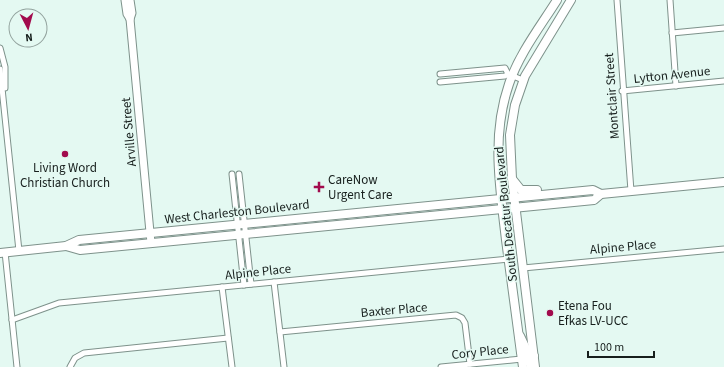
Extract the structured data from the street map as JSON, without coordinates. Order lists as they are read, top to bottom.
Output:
{
  "streets": {
    "main road": ["West Charleston Boulevard", "South Decatur Boulevard"],
    "street": [
      "Lytton Avenue",
      "Montclair Street",
      "Arville Street",
      "Alpine Place",
      "Baxter Place",
      "Cory Place"
    ]
  },
  "crossings": [
    ["Lytton Avenue", "Montclair Street"],
    ["Montclair Street", "West Charleston Boulevard"],
    ["Arville Street", "West Charleston Boulevard"],
    ["West Charleston Boulevard", "South Decatur Boulevard"],
    ["South Decatur Boulevard", "Alpine Place"],
    ["South Decatur Boulevard", "Cory Place"],
    ["Baxter Place", "Cory Place"]
  ],
  "places": {
    "other": ["Living Word Christian Church", "Etena Fou Efkas LV-UCC"],
    "health": ["CareNow Urgent Care"]
  },
  "scale_bar": "100 m",
  "north": "bottom"
}
